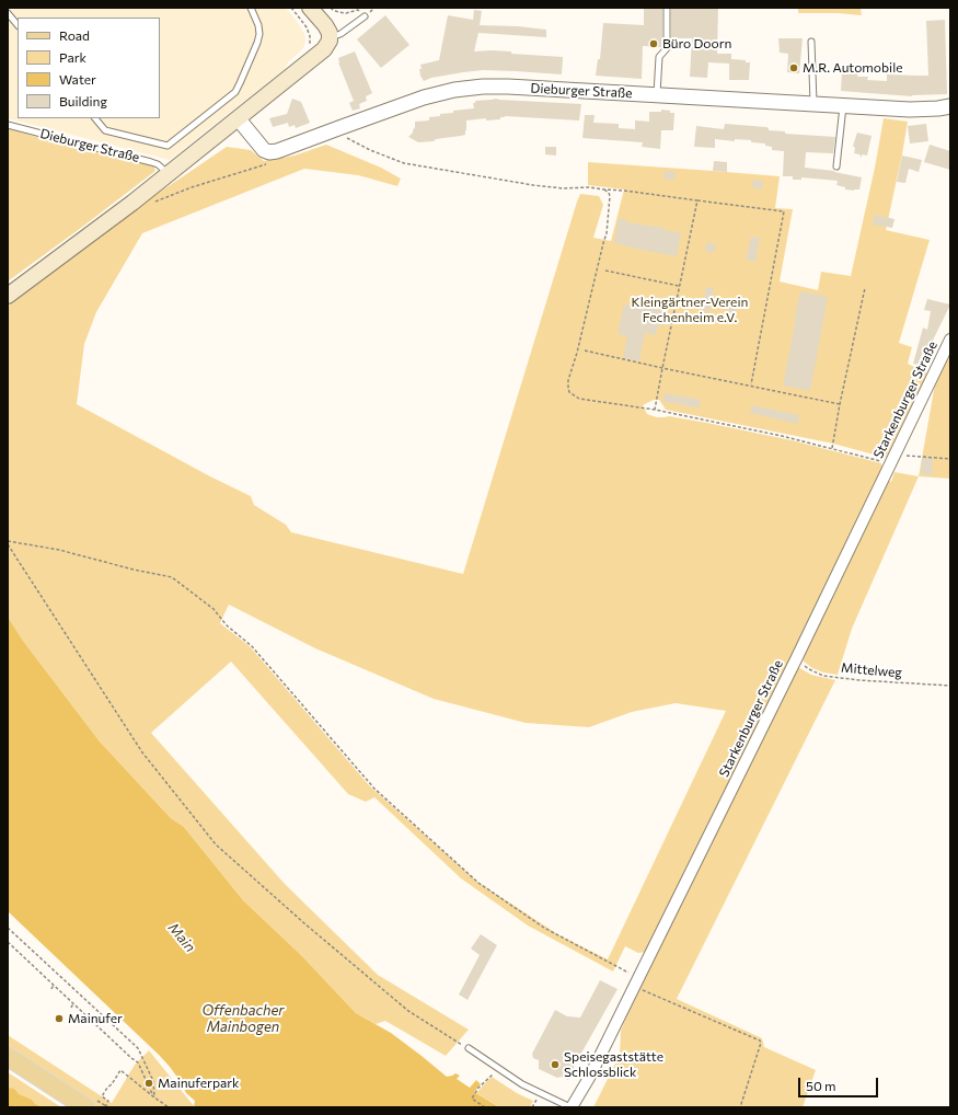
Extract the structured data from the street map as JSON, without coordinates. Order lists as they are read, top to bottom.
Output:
{
  "streets": {
    "street": ["Dieburger Straße", "Starkenburger Straße"],
    "path": ["Mittelweg"]
  },
  "crossings": [
    ["Starkenburger Straße", "Mittelweg"]
  ],
  "water": ["Main", "Offenbacher Mainbogen"],
  "parks": ["Kleingärtner-Verein Fechenheim e.V."],
  "places": [
    "Büro Doorn",
    "M.R. Automobile",
    "Mainufer",
    "Speisegaststätte Schlossblick",
    "Mainuferpark"
  ],
  "legend": [
    "Road",
    "Park",
    "Water",
    "Building"
  ],
  "scale_bar": "50 m"
}
